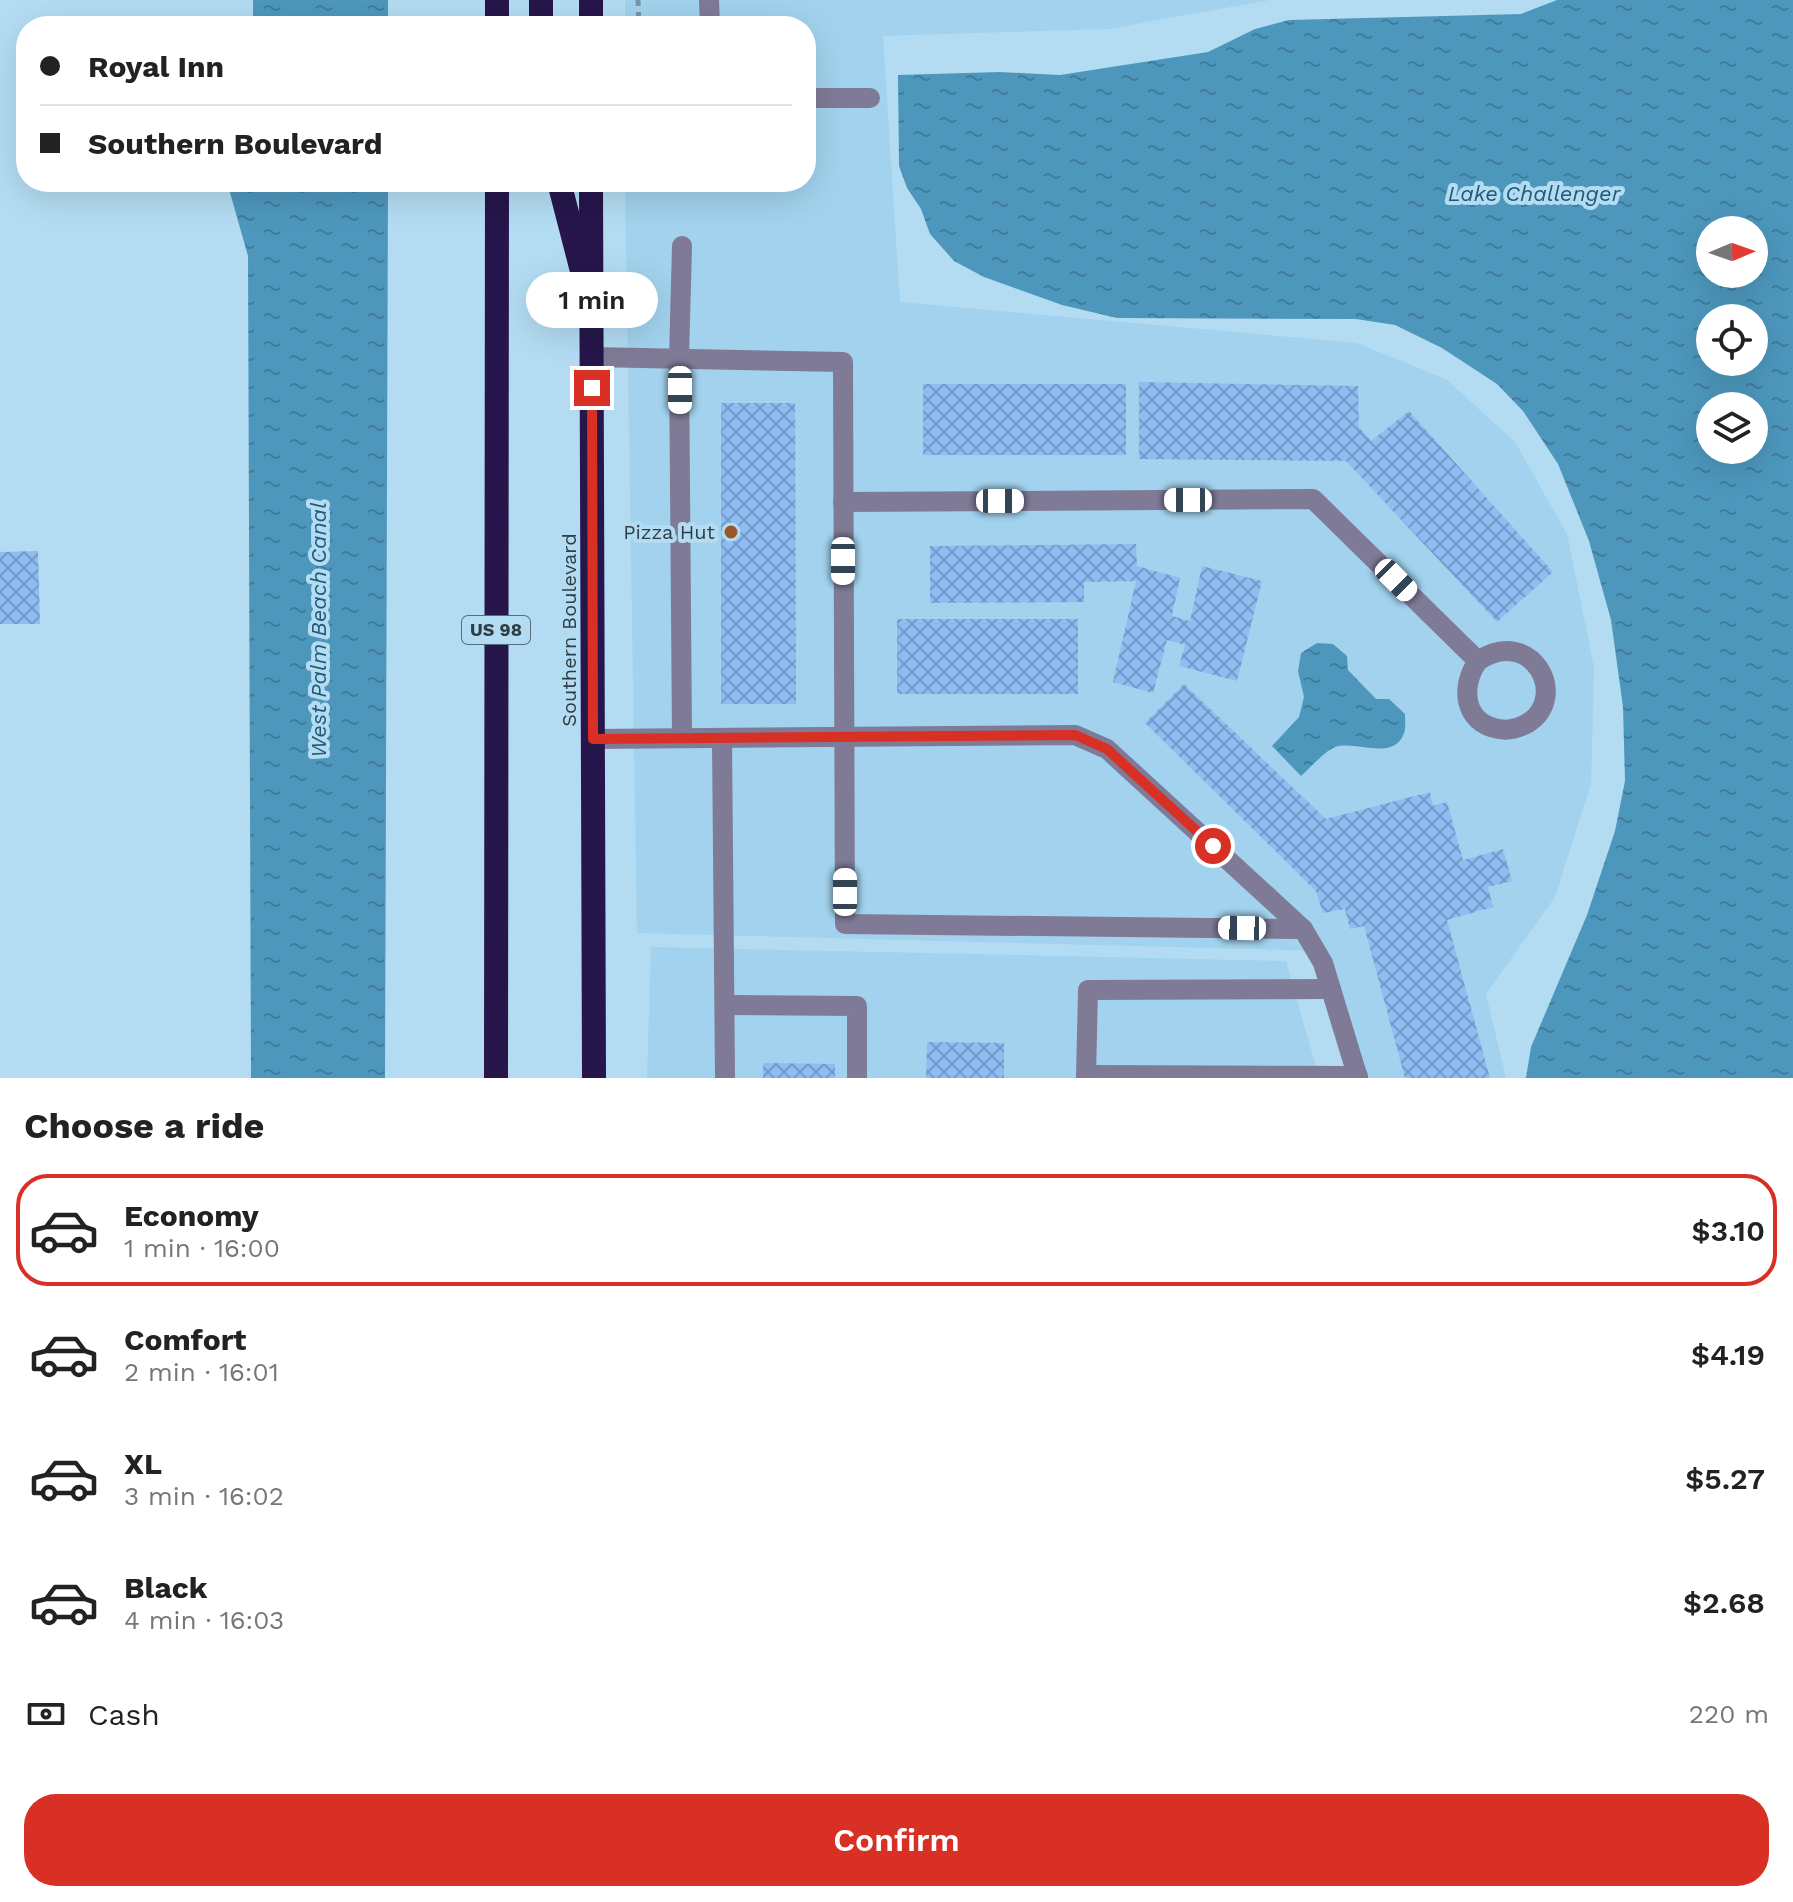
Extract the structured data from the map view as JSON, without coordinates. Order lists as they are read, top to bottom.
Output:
{
  "streets": {
    "highway": ["US 98", "Southern Boulevard"]
  },
  "water": ["Lake Challenger", "West Palm Beach Canal"],
  "places": ["Pizza Hut"],
  "north": "right",
  "page": {
    "banner": ["Royal Inn", "Southern Boulevard"],
    "bubble": "1 min",
    "heading": "Choose a ride",
    "list": [
      {
        "name": "Economy",
        "note": "1 min · 16:00",
        "value": "$3.10"
      },
      {
        "name": "Comfort",
        "note": "2 min · 16:01",
        "value": "$4.19"
      },
      {
        "name": "XL",
        "note": "3 min · 16:02",
        "value": "$5.27"
      },
      {
        "name": "Black",
        "note": "4 min · 16:03",
        "value": "$2.68"
      }
    ],
    "pay": ["Cash", "220 m"],
    "buttons": "Confirm"
  }
}
